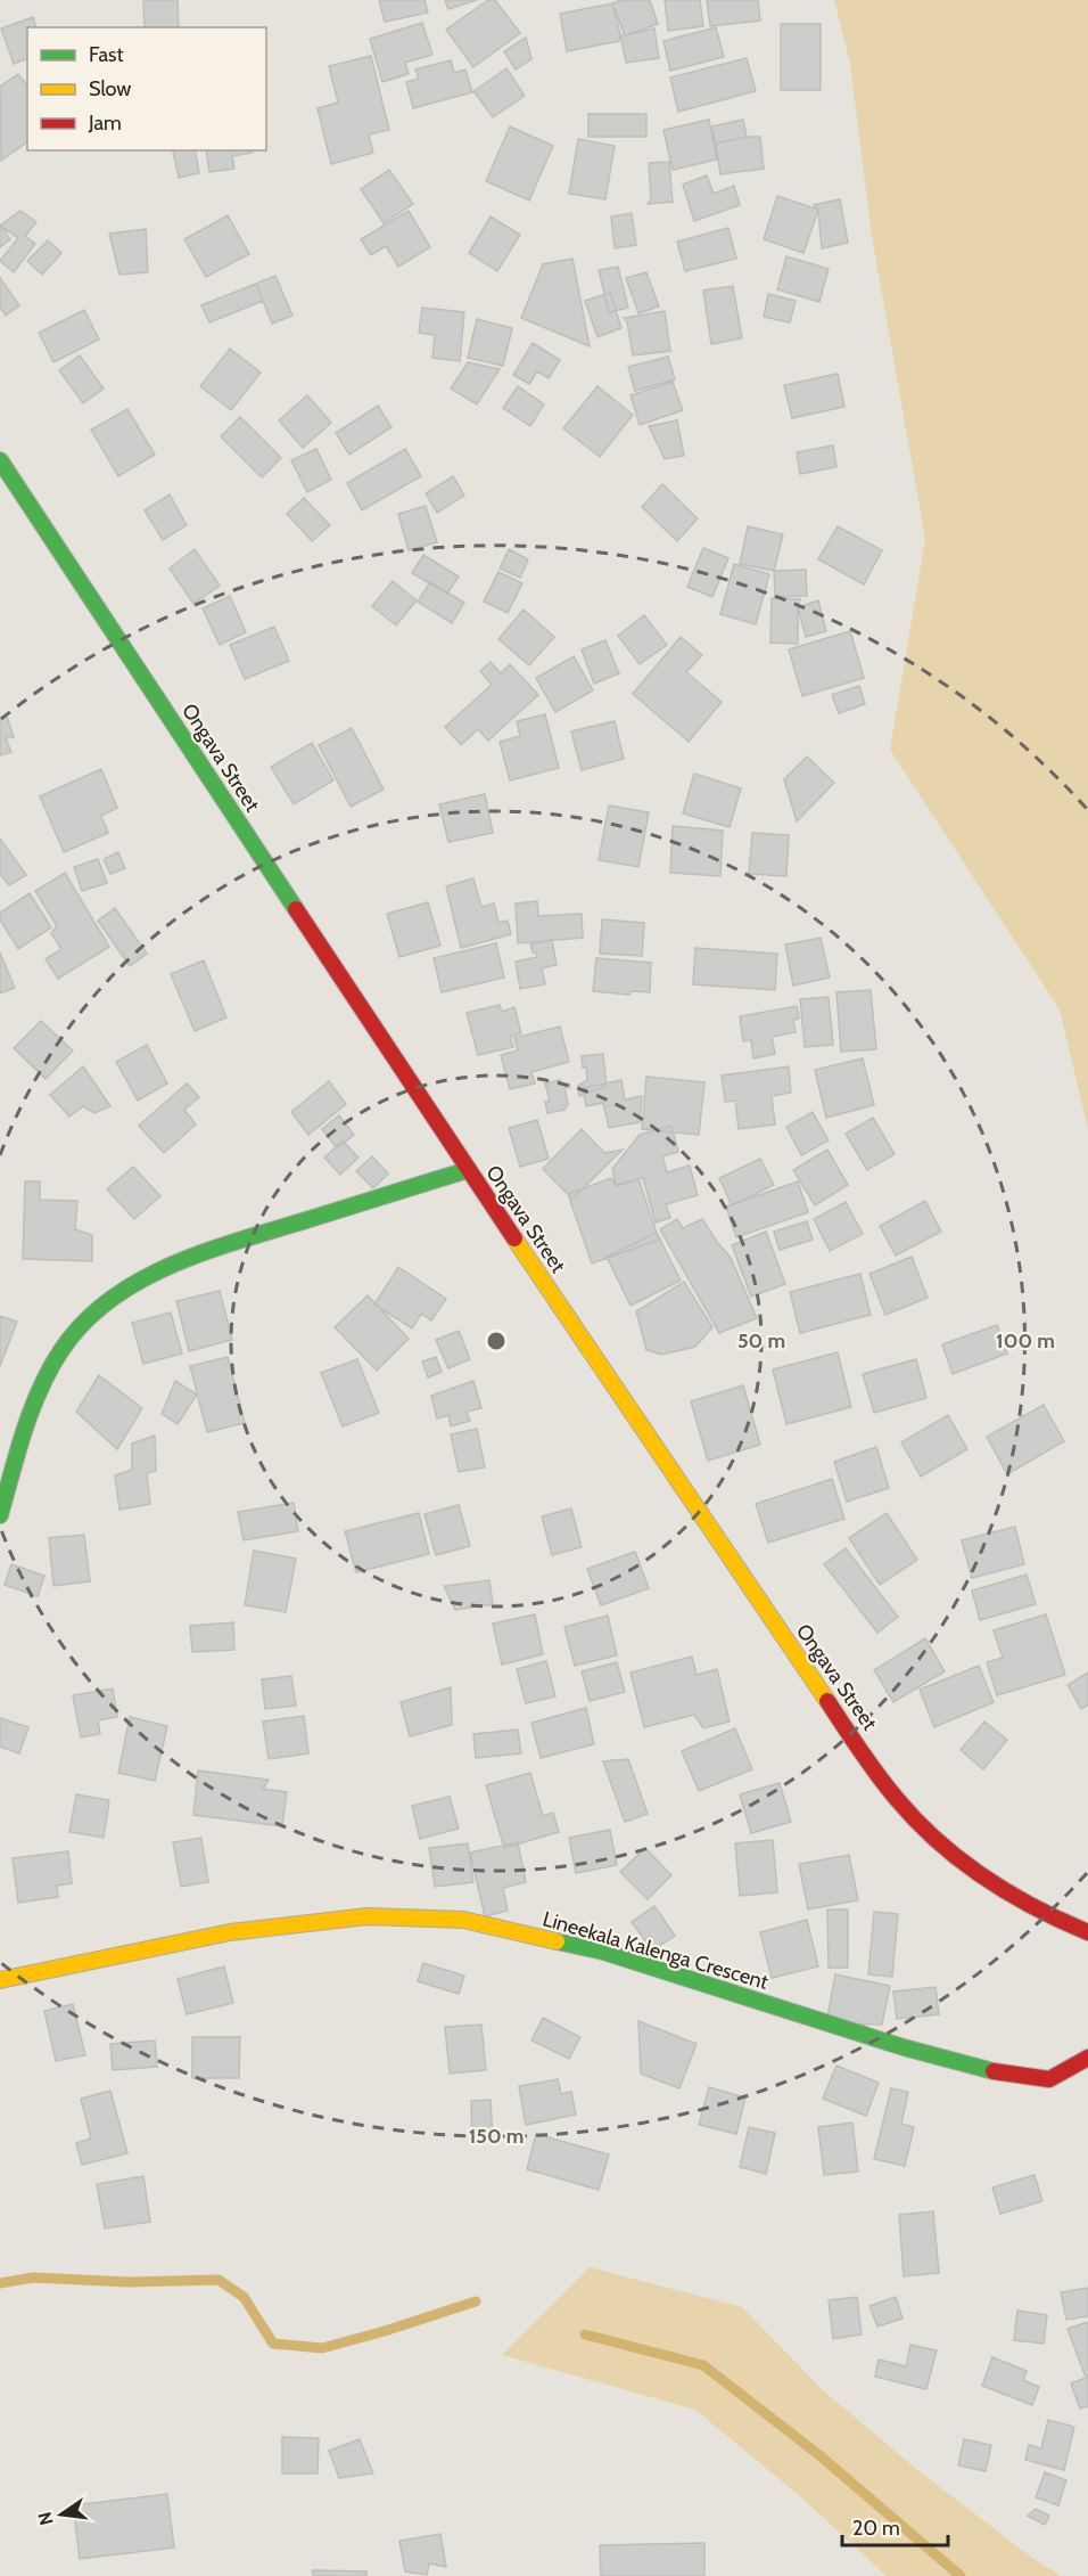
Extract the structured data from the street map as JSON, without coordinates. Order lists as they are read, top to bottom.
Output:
{
  "streets": {
    "street": ["Ongava Street", "Lineekala Kalenga Crescent"]
  },
  "legend": ["Fast", "Slow", "Jam"],
  "scale_bar": "20 m",
  "north": "left",
  "rings": ["50 m", "100 m", "150 m"]
}
